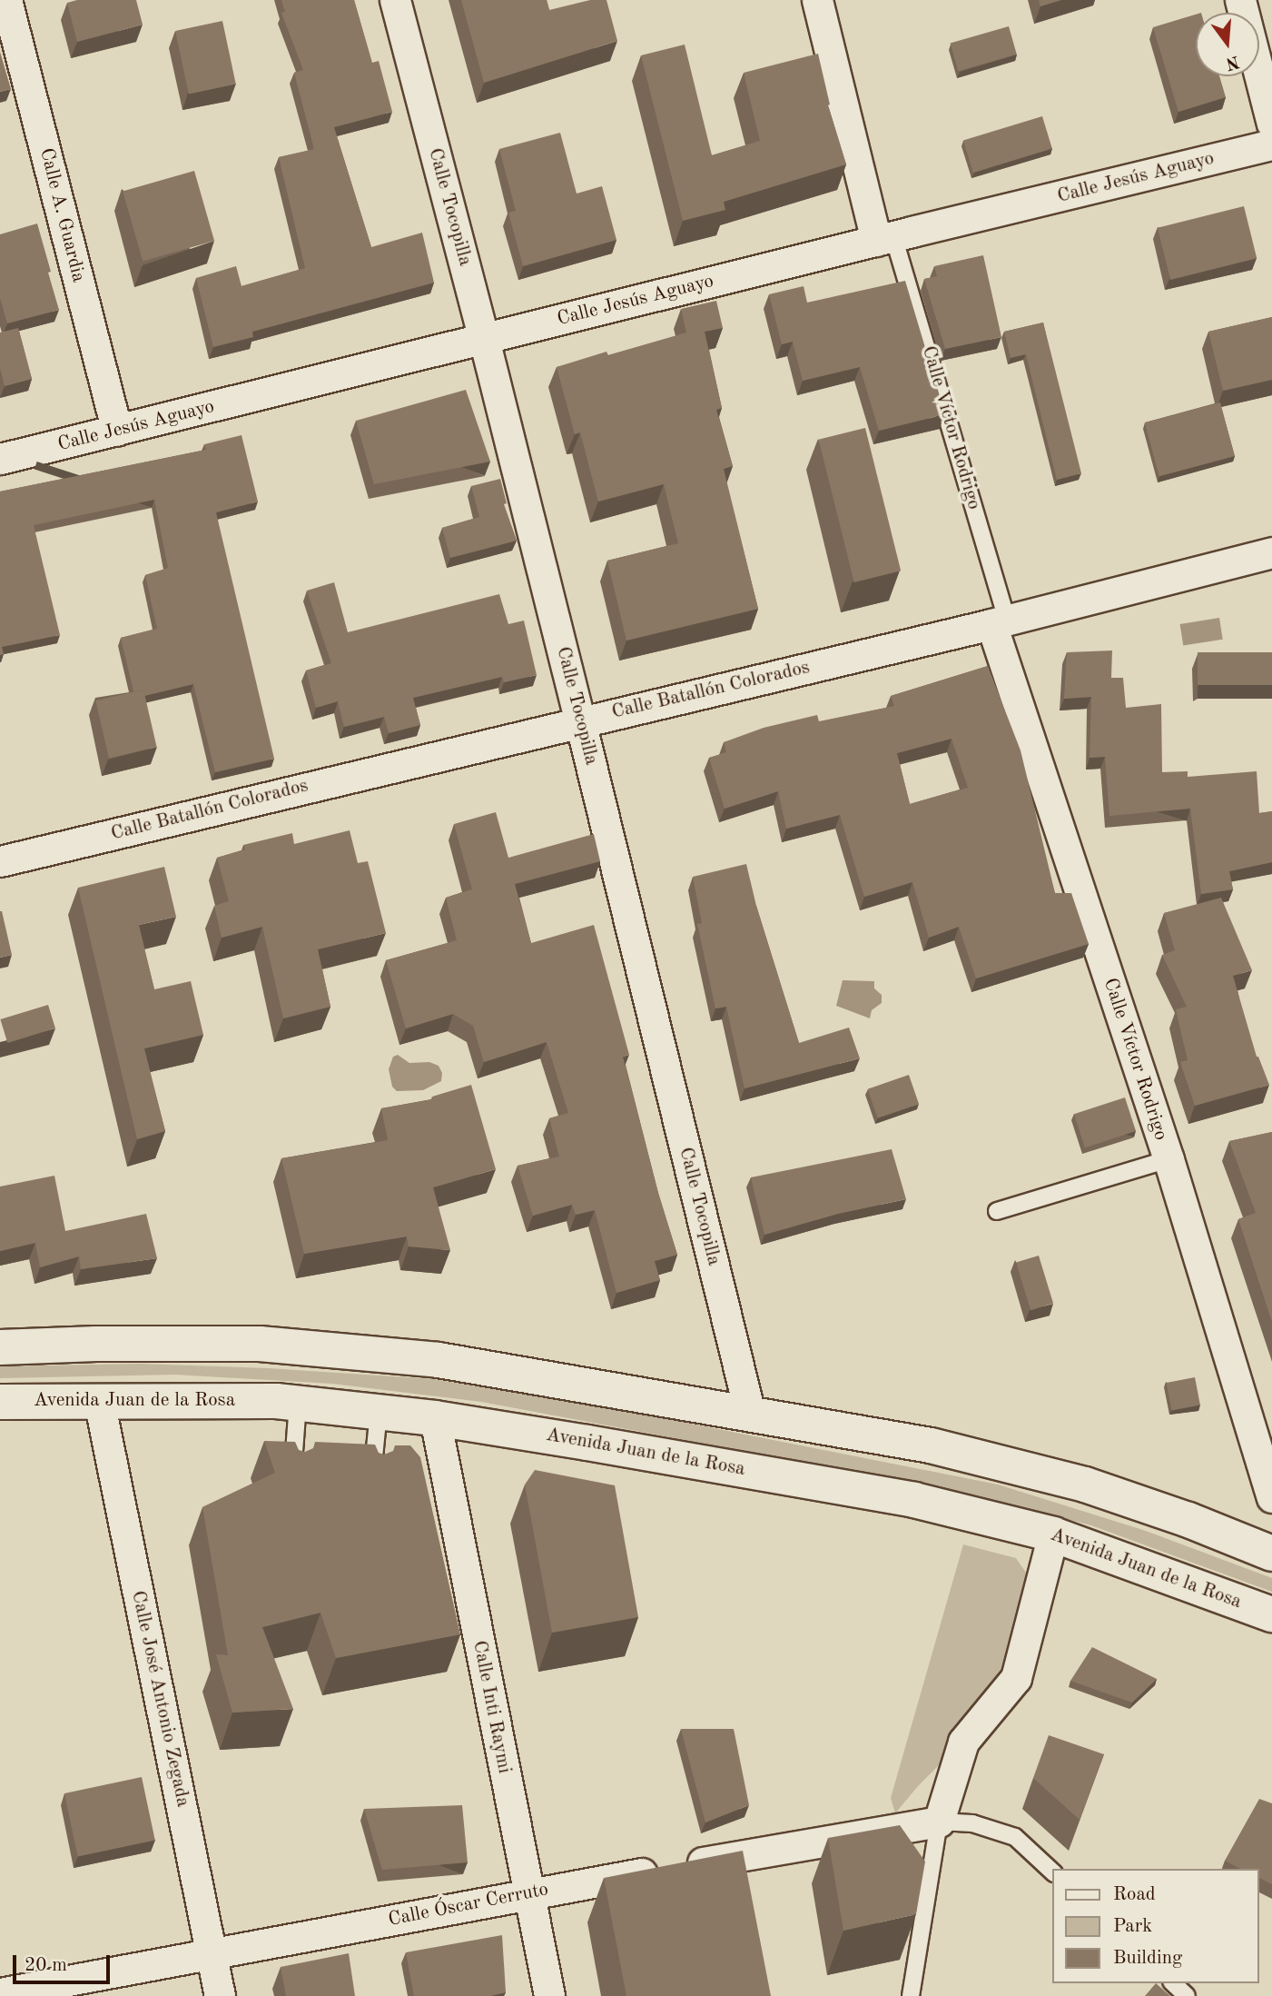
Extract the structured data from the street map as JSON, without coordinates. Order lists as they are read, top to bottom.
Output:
{
  "streets": {
    "main road": ["Avenida Juan de la Rosa"],
    "street": [
      "Calle Jesús Aguayo",
      "Calle Tocopilla",
      "Calle A. Guardia",
      "Calle Víctor Rodrigo",
      "Calle Batallón Colorados",
      "Calle José Antonio Zegada",
      "Calle Inti Raymi",
      "Calle Óscar Cerruto"
    ]
  },
  "crossings": [
    ["Calle Jesús Aguayo", "Calle Tocopilla"],
    ["Calle Jesús Aguayo", "Calle A. Guardia"],
    ["Calle Jesús Aguayo", "Calle Víctor Rodrigo"],
    ["Calle Tocopilla", "Calle Batallón Colorados"],
    ["Calle Víctor Rodrigo", "Calle Batallón Colorados"],
    ["Avenida Juan de la Rosa", "Calle José Antonio Zegada"],
    ["Avenida Juan de la Rosa", "Calle Inti Raymi"],
    ["Calle José Antonio Zegada", "Calle Óscar Cerruto"],
    ["Calle Inti Raymi", "Calle Óscar Cerruto"]
  ],
  "legend": ["Road", "Park", "Building"],
  "scale_bar": "20 m",
  "north": "bottom"
}
